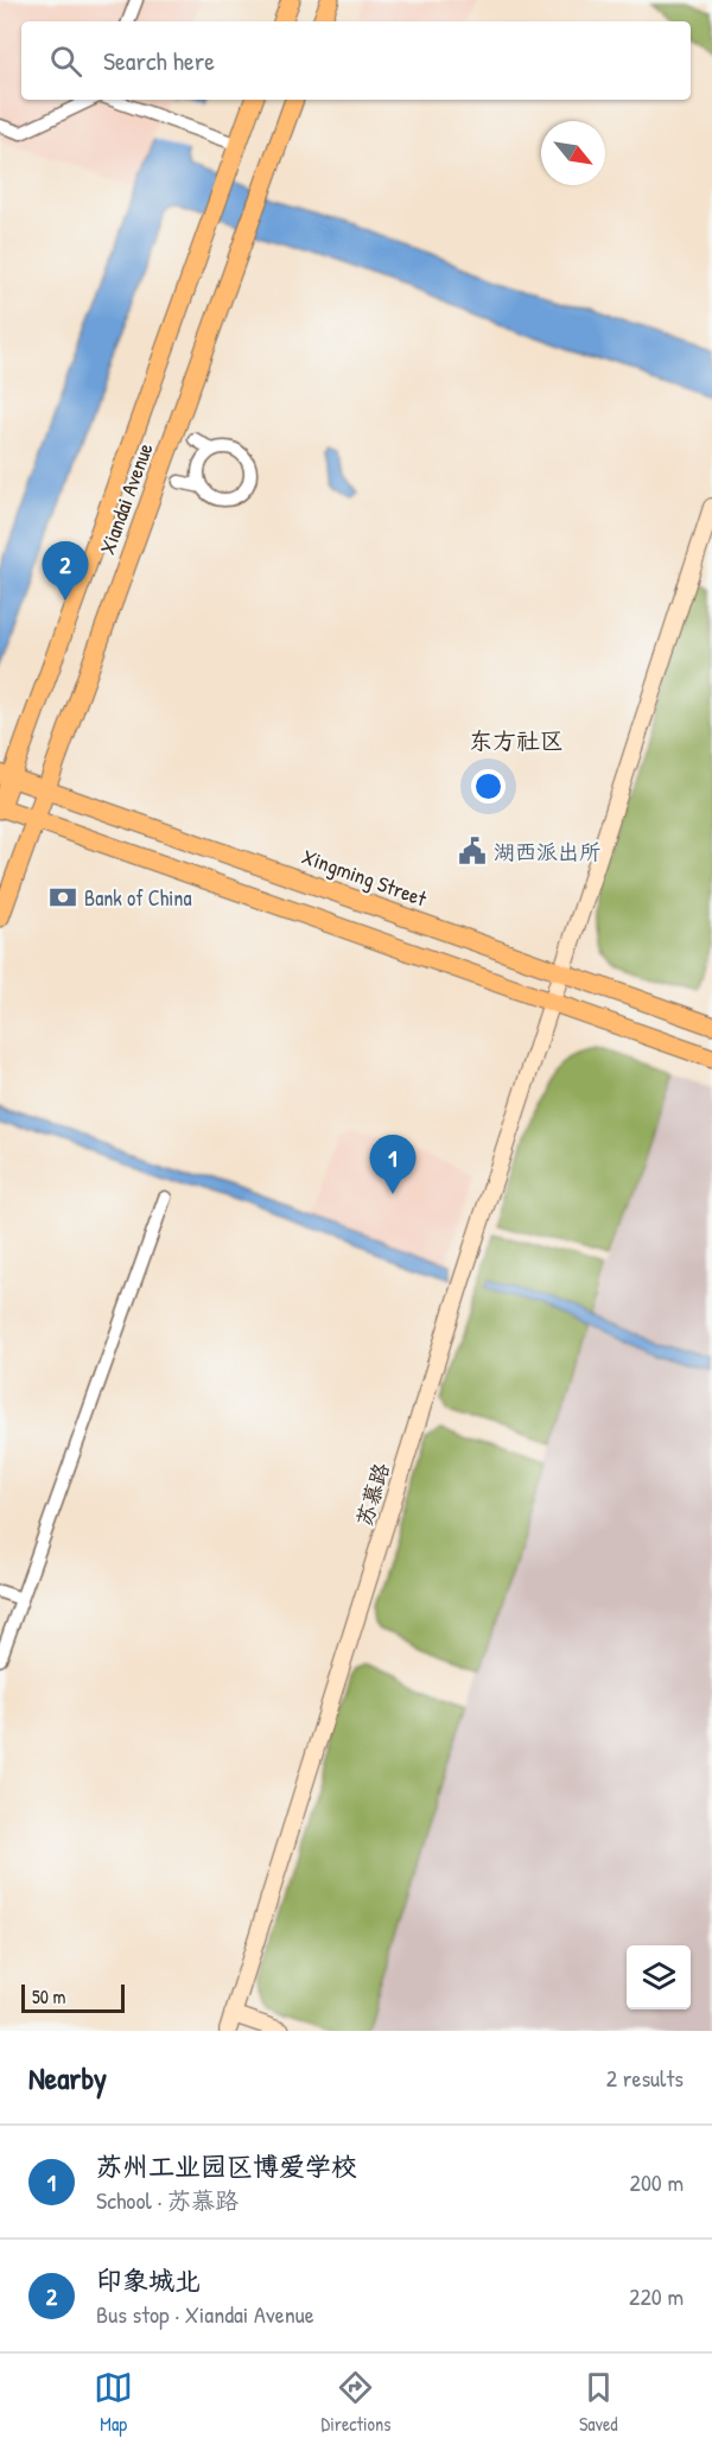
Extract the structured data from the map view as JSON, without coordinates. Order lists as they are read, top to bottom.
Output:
{
  "streets": {
    "main road": ["Xiandai Avenue", "Xingming Street", "苏慕路"]
  },
  "crossings": [
    ["Xiandai Avenue", "Xingming Street"],
    ["Xingming Street", "苏慕路"]
  ],
  "districts": ["东方社区"],
  "places": {
    "public building": ["湖西派出所"],
    "bank": ["Bank of China"]
  },
  "scale_bar": "50 m",
  "north": "bottom right",
  "page": {
    "search": "Search here",
    "pins": ["2", "1"],
    "scale": "50 m",
    "heading": ["Nearby", "2 results"],
    "list": [
      {
        "mark": "1",
        "name": "苏州工业园区博爱学校",
        "note": "School · 苏慕路",
        "value": "200 m"
      },
      {
        "mark": "2",
        "name": "印象城北",
        "note": "Bus stop · Xiandai Avenue",
        "value": "220 m"
      }
    ],
    "nav": ["Map", "Directions", "Saved"]
  }
}
